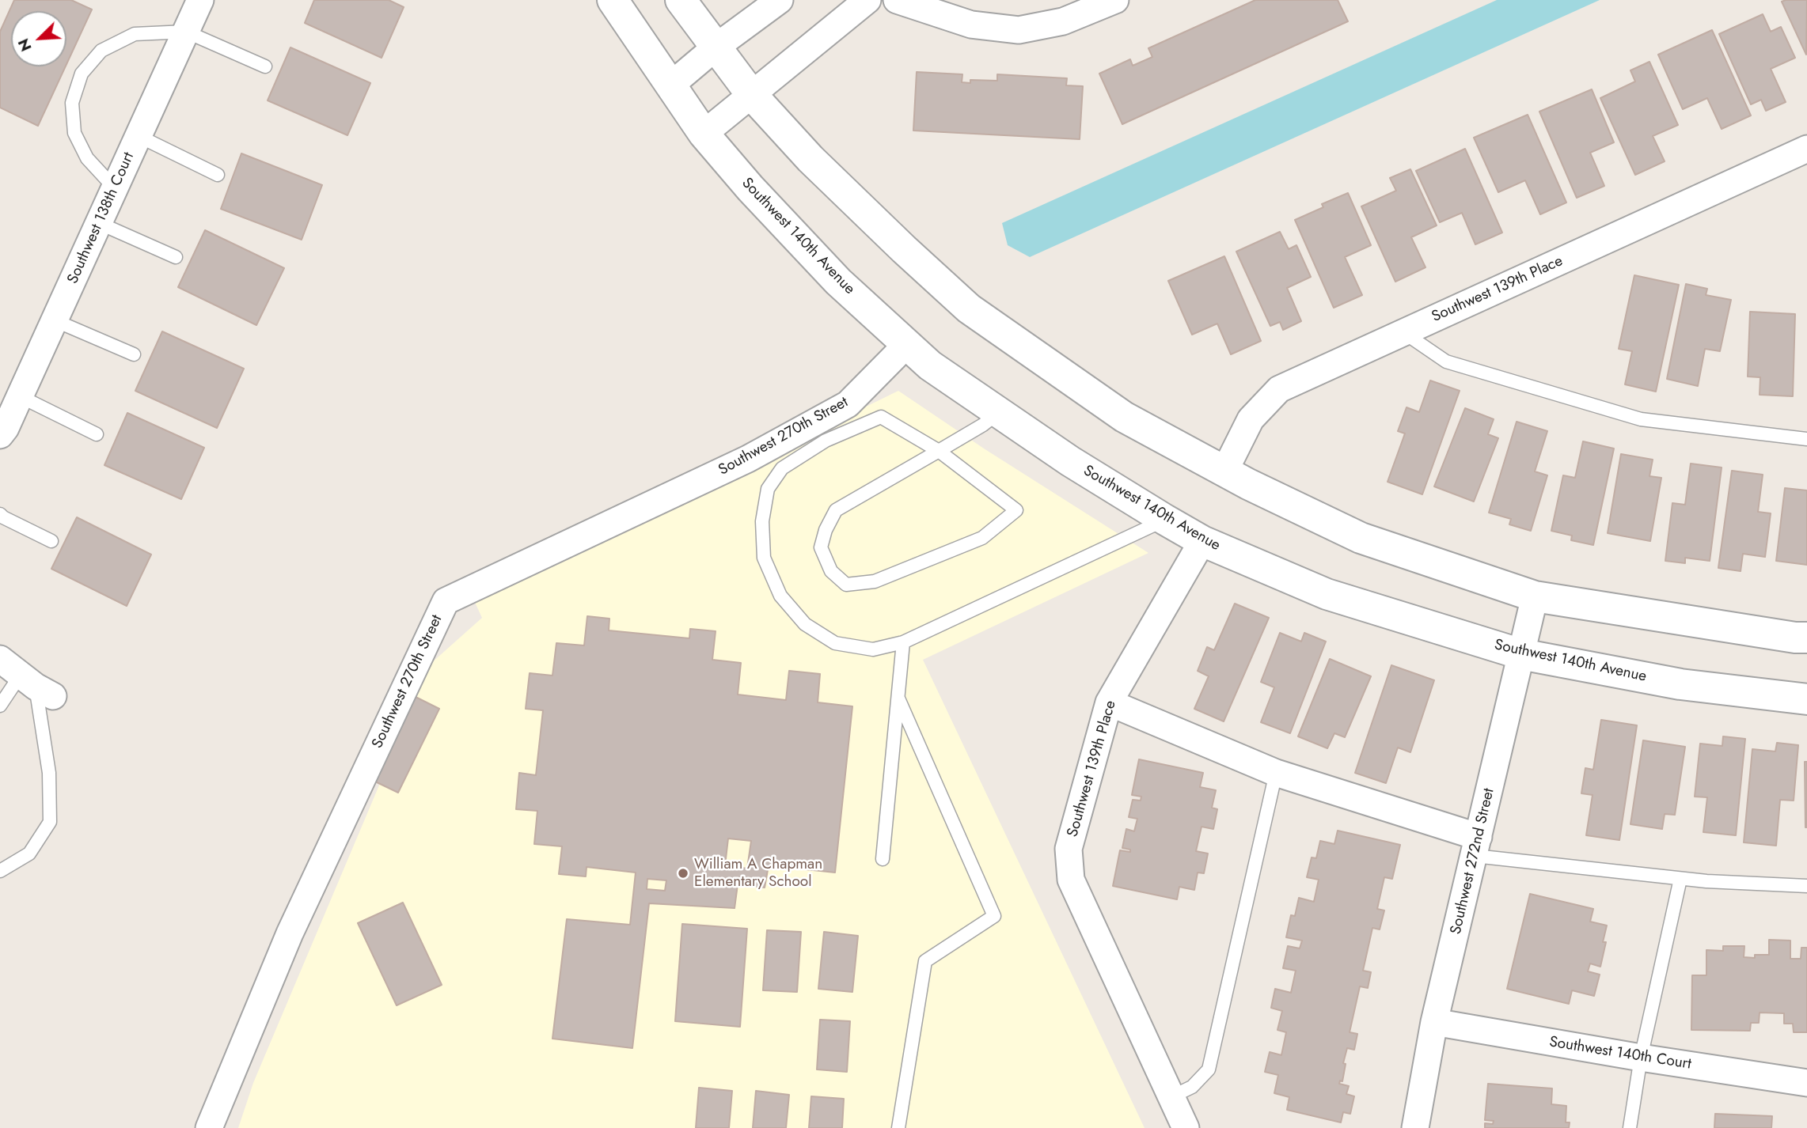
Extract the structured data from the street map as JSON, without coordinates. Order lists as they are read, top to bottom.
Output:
{
  "streets": {
    "street": [
      "Southwest 138th Court",
      "Southwest 140th Avenue",
      "Southwest 139th Place",
      "Southwest 270th Street",
      "Southwest 272nd Street",
      "Southwest 140th Court"
    ]
  },
  "crossings": [
    ["Southwest 140th Avenue", "Southwest 139th Place"],
    ["Southwest 140th Avenue", "Southwest 270th Street"],
    ["Southwest 140th Avenue", "Southwest 272nd Street"],
    ["Southwest 272nd Street", "Southwest 140th Court"]
  ],
  "places": ["William A Chapman Elementary School"],
  "north": "bottom left"
}
